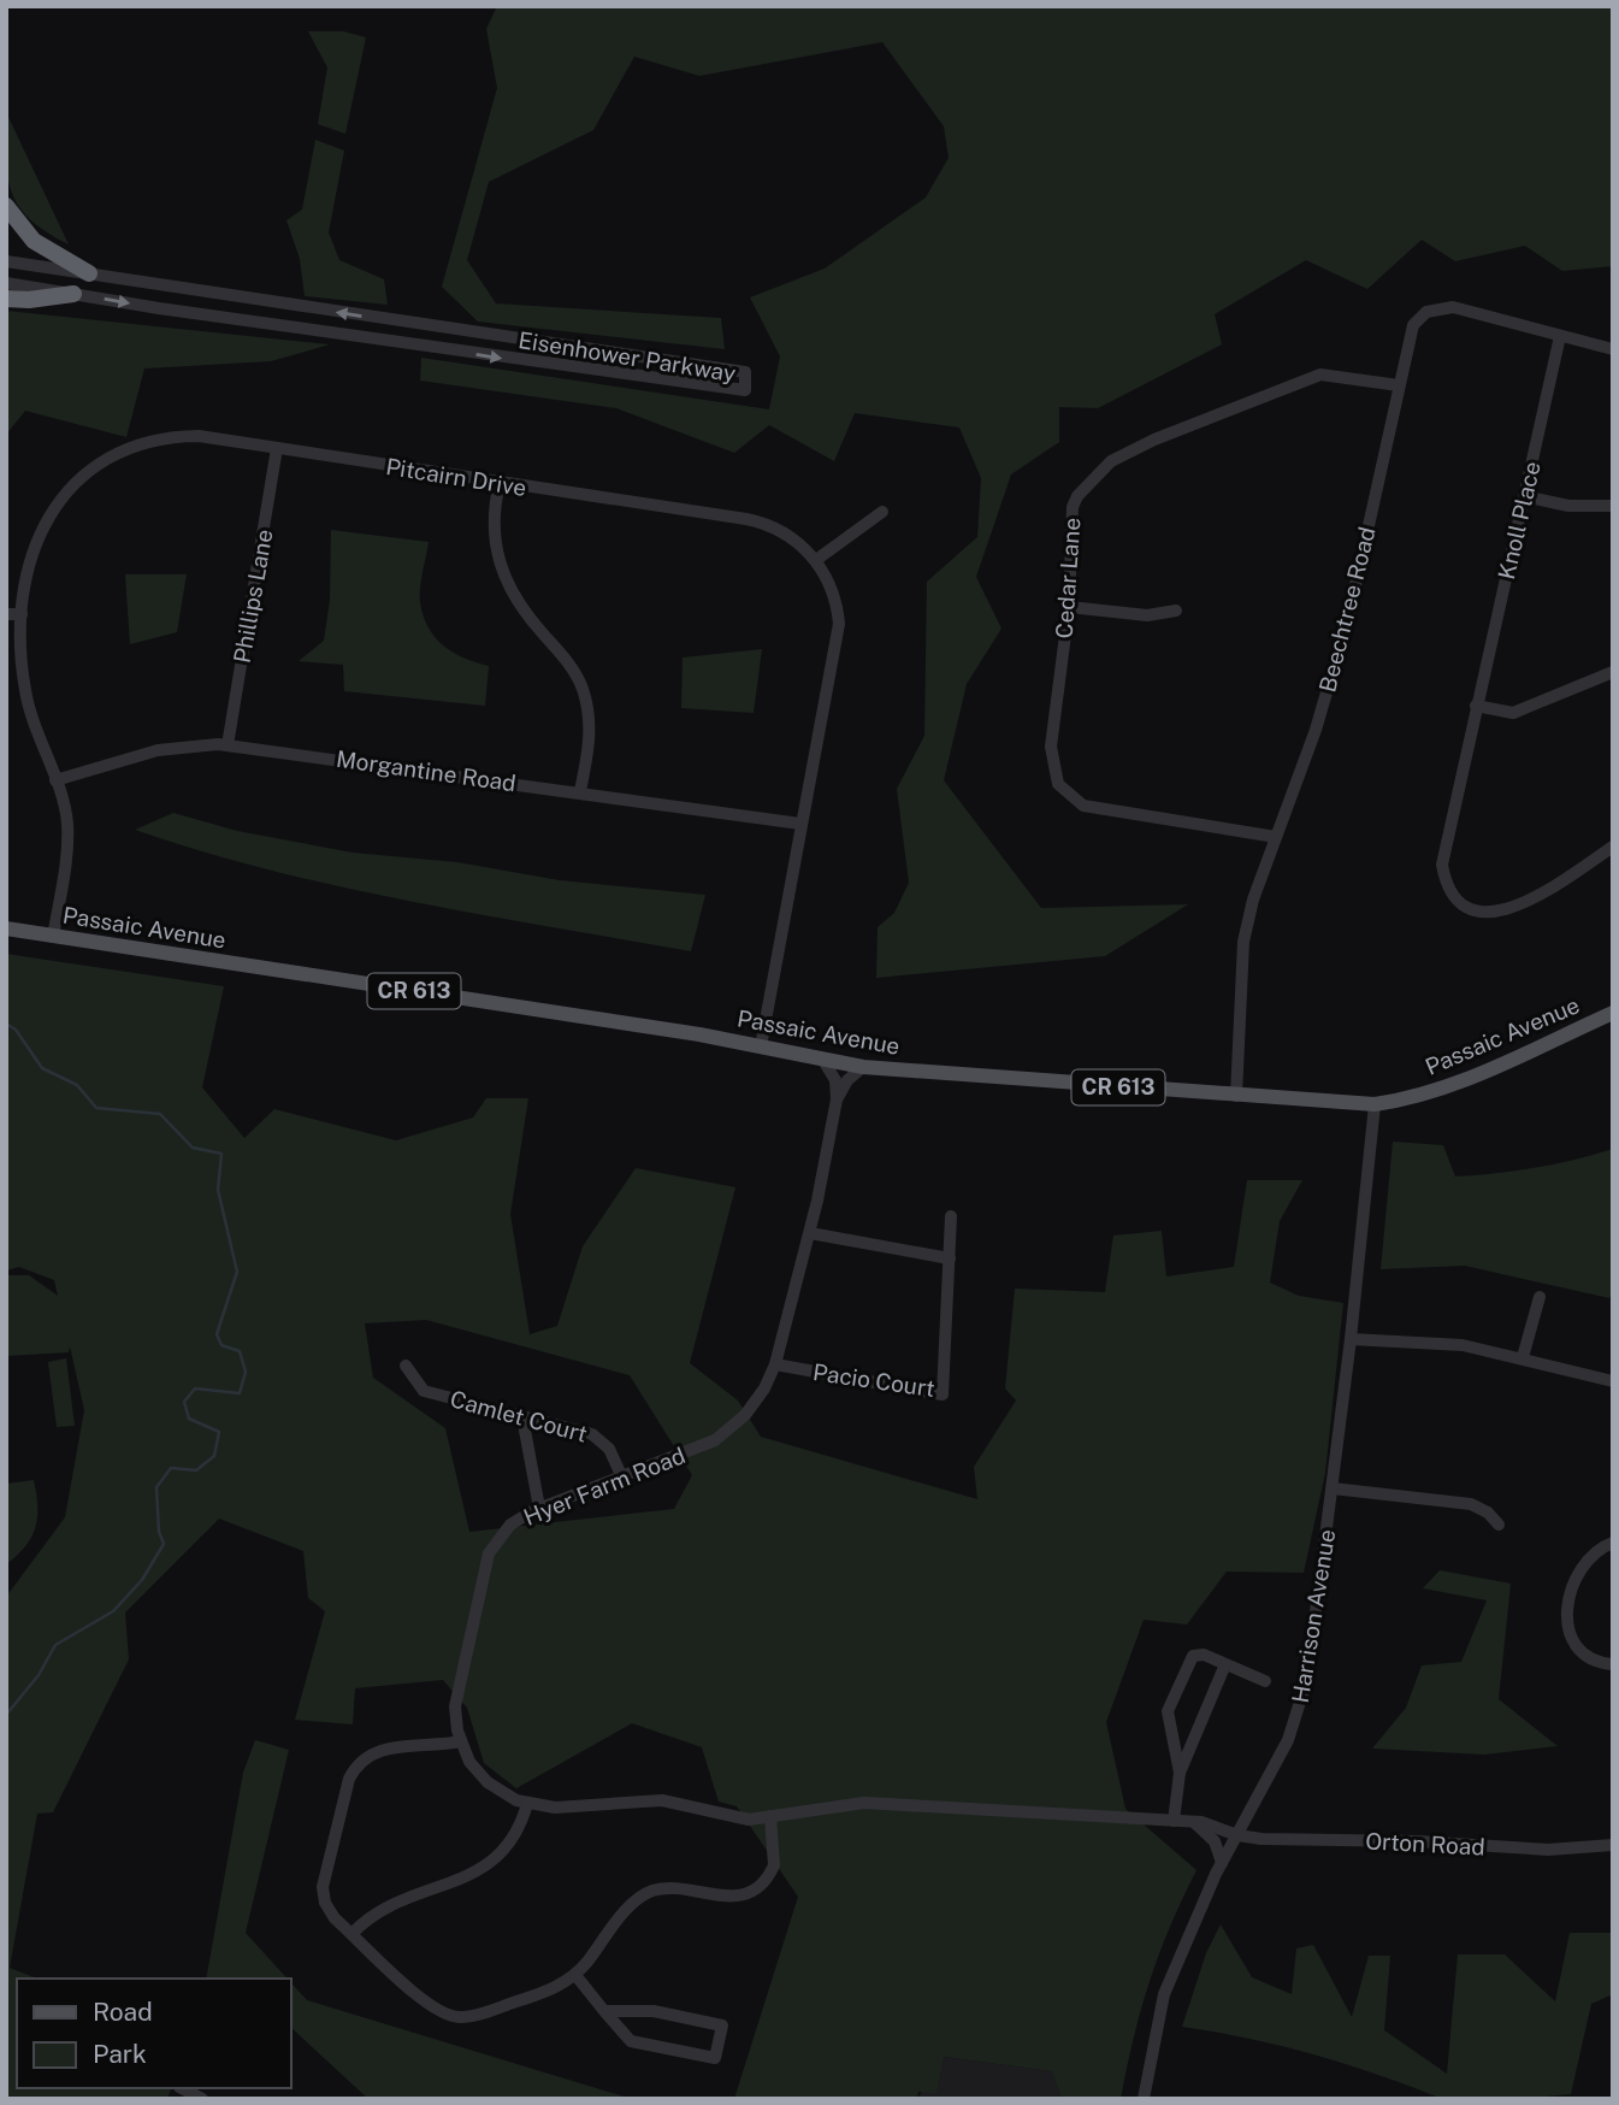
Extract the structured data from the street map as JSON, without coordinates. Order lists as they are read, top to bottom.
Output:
{
  "streets": {
    "main road": ["Passaic Avenue", "CR 613"],
    "street": [
      "Eisenhower Parkway",
      "Pitcairn Drive",
      "Knoll Place",
      "Cedar Lane",
      "Phillips Lane",
      "Beechtree Road",
      "Morgantine Road",
      "Pacio Court",
      "Camlet Court",
      "Hyer Farm Road",
      "Harrison Avenue",
      "Orton Road"
    ]
  },
  "crossings": [
    ["Pitcairn Drive", "Phillips Lane"],
    ["Pitcairn Drive", "Morgantine Road"],
    ["Pitcairn Drive", "Passaic Avenue"],
    ["Knoll Place", "Beechtree Road"],
    ["Cedar Lane", "Beechtree Road"],
    ["Phillips Lane", "Morgantine Road"],
    ["Beechtree Road", "Passaic Avenue"],
    ["Passaic Avenue", "Hyer Farm Road"],
    ["Passaic Avenue", "Harrison Avenue"],
    ["Pacio Court", "Hyer Farm Road"],
    ["Camlet Court", "Hyer Farm Road"],
    ["Hyer Farm Road", "Harrison Avenue"],
    ["Hyer Farm Road", "Orton Road"],
    ["Harrison Avenue", "Orton Road"]
  ],
  "legend": ["Road", "Park"]
}
